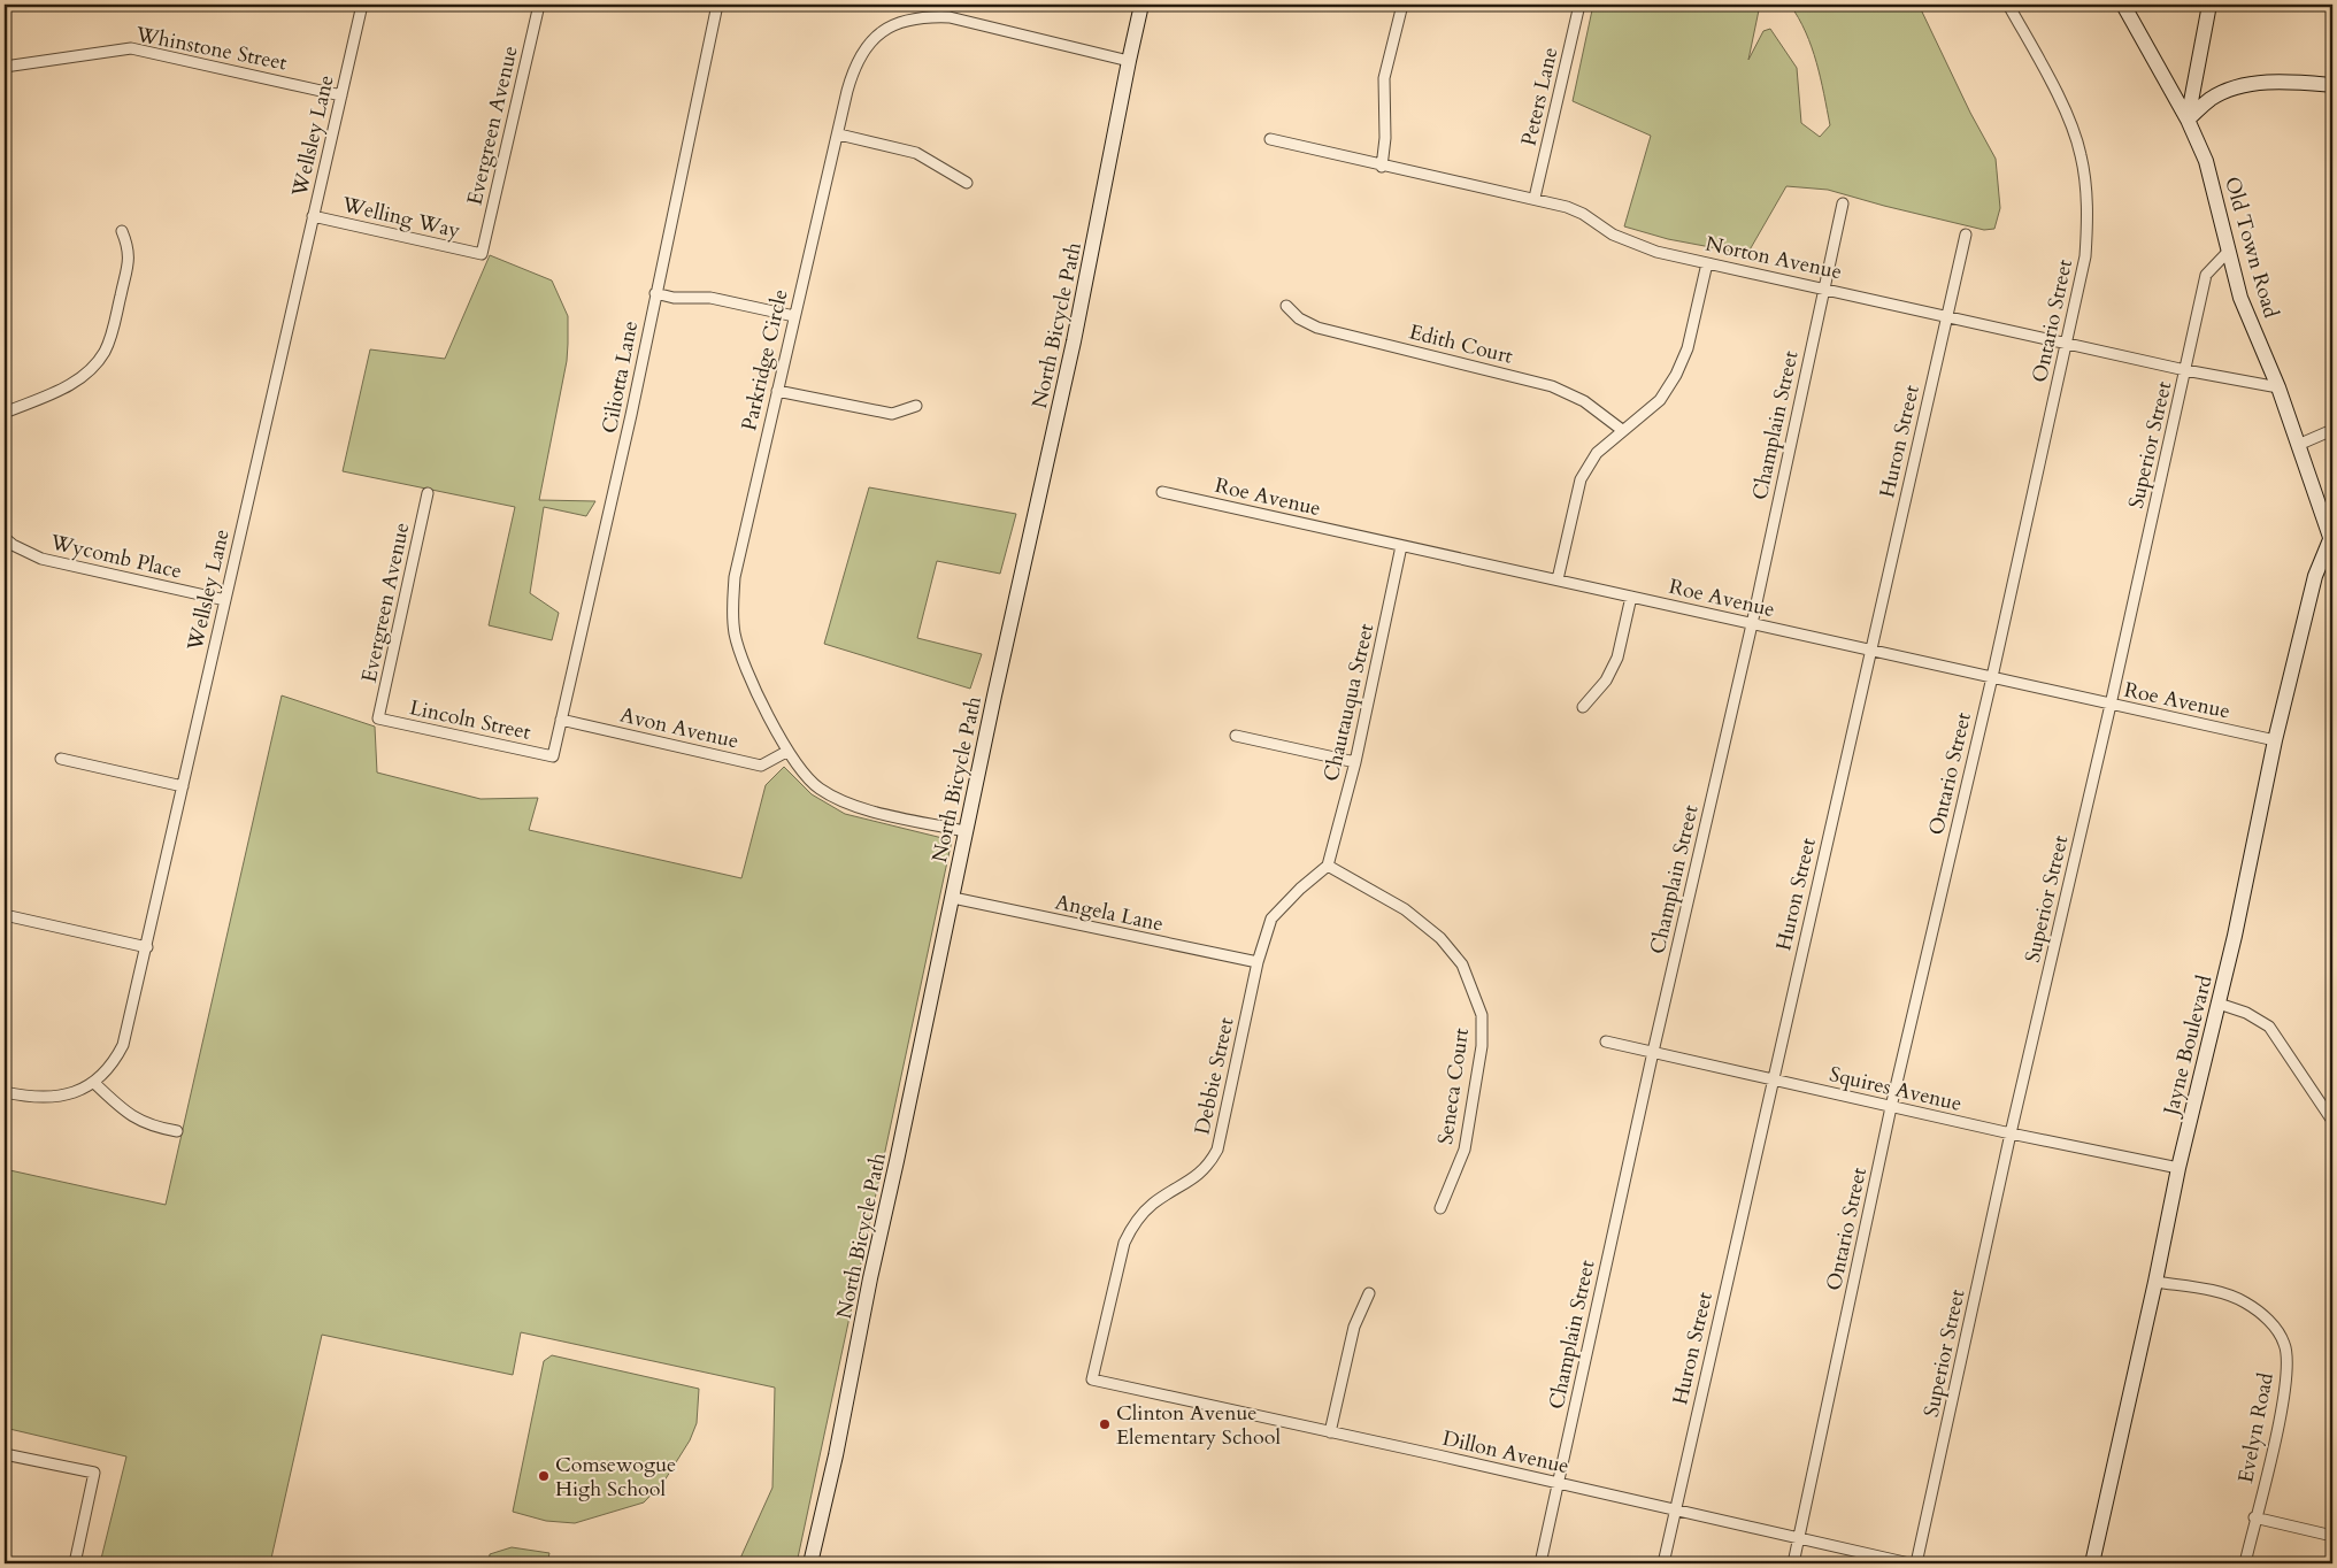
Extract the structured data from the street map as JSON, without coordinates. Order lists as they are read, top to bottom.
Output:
{
  "streets": {
    "street": [
      "Whinstone Street",
      "Peters Lane",
      "Evergreen Avenue",
      "Wellsley Lane",
      "Welling Way",
      "Old Town Road",
      "Norton Avenue",
      "Ontario Street",
      "North Bicycle Path",
      "Edith Court",
      "Parkridge Circle",
      "Ciliotta Lane",
      "Champlain Street",
      "Huron Street",
      "Superior Street",
      "Roe Avenue",
      "Wycomb Place",
      "Chautauqua Street",
      "Lincoln Street",
      "Avon Avenue",
      "Angela Lane",
      "Jayne Boulevard",
      "Debbie Street",
      "Seneca Court",
      "Squires Avenue",
      "Evelyn Road",
      "Dillon Avenue"
    ]
  },
  "crossings": [
    ["Whinstone Street", "Wellsley Lane"],
    ["Peters Lane", "Norton Avenue"],
    ["Evergreen Avenue", "Welling Way"],
    ["Evergreen Avenue", "Lincoln Street"],
    ["Wellsley Lane", "Welling Way"],
    ["Wellsley Lane", "Wycomb Place"],
    ["Old Town Road", "Norton Avenue"],
    ["Old Town Road", "Superior Street"],
    ["Old Town Road", "Jayne Boulevard"],
    ["Norton Avenue", "Ontario Street"],
    ["Norton Avenue", "Champlain Street"],
    ["Norton Avenue", "Huron Street"],
    ["Norton Avenue", "Superior Street"],
    ["Ontario Street", "Roe Avenue"],
    ["Ontario Street", "Squires Avenue"],
    ["Ontario Street", "Dillon Avenue"],
    ["North Bicycle Path", "Parkridge Circle"],
    ["North Bicycle Path", "Angela Lane"],
    ["Parkridge Circle", "Avon Avenue"],
    ["Ciliotta Lane", "Lincoln Street"],
    ["Ciliotta Lane", "Avon Avenue"],
    ["Champlain Street", "Roe Avenue"],
    ["Champlain Street", "Squires Avenue"],
    ["Champlain Street", "Dillon Avenue"],
    ["Huron Street", "Roe Avenue"],
    ["Huron Street", "Squires Avenue"],
    ["Huron Street", "Dillon Avenue"],
    ["Superior Street", "Roe Avenue"],
    ["Superior Street", "Squires Avenue"],
    ["Roe Avenue", "Chautauqua Street"],
    ["Roe Avenue", "Jayne Boulevard"],
    ["Chautauqua Street", "Debbie Street"],
    ["Chautauqua Street", "Seneca Court"],
    ["Angela Lane", "Debbie Street"],
    ["Jayne Boulevard", "Squires Avenue"],
    ["Jayne Boulevard", "Evelyn Road"],
    ["Debbie Street", "Seneca Court"],
    ["Debbie Street", "Dillon Avenue"]
  ],
  "places": ["Clinton Avenue Elementary School", "Comsewogue High School"]
}
